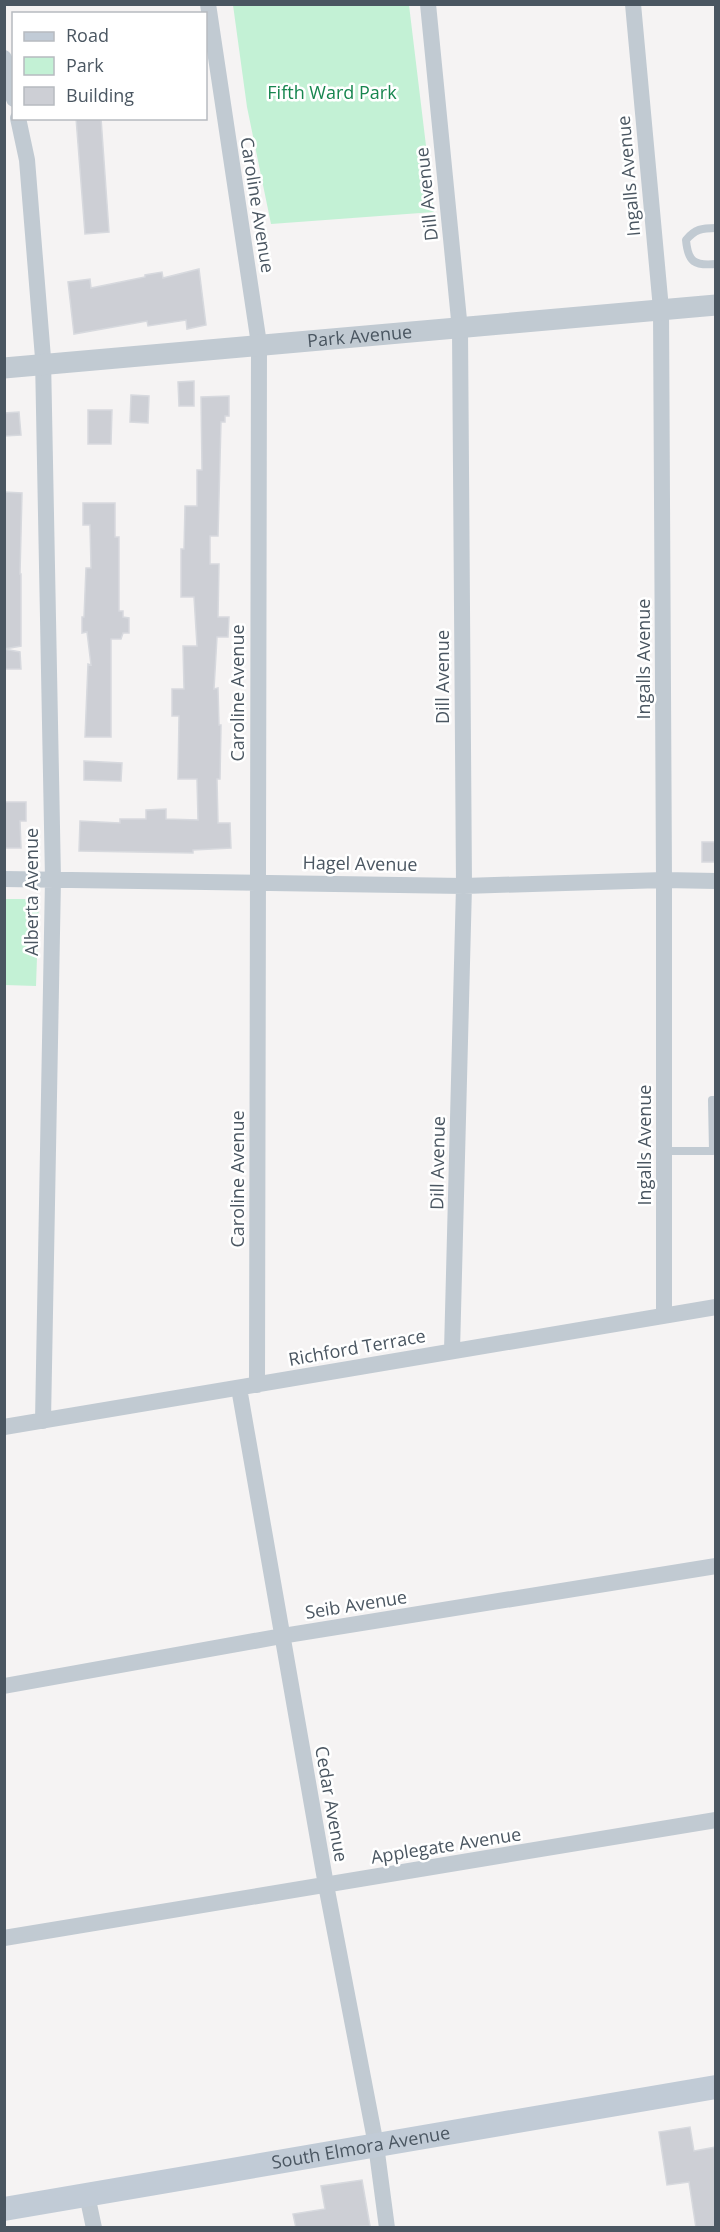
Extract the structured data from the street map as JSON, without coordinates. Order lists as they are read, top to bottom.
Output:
{
  "streets": {
    "main road": ["South Elmora Avenue"],
    "street": [
      "Ingalls Avenue",
      "Dill Avenue",
      "Caroline Avenue",
      "Park Avenue",
      "Hagel Avenue",
      "Alberta Avenue",
      "Richford Terrace",
      "Seib Avenue",
      "Cedar Avenue",
      "Applegate Avenue"
    ]
  },
  "crossings": [
    ["Ingalls Avenue", "Park Avenue"],
    ["Ingalls Avenue", "Hagel Avenue"],
    ["Ingalls Avenue", "Richford Terrace"],
    ["Dill Avenue", "Park Avenue"],
    ["Dill Avenue", "Hagel Avenue"],
    ["Dill Avenue", "Richford Terrace"],
    ["Caroline Avenue", "Park Avenue"],
    ["Caroline Avenue", "Hagel Avenue"],
    ["Caroline Avenue", "Richford Terrace"],
    ["Park Avenue", "Alberta Avenue"],
    ["Hagel Avenue", "Alberta Avenue"],
    ["Alberta Avenue", "Richford Terrace"],
    ["Richford Terrace", "Cedar Avenue"],
    ["Seib Avenue", "Cedar Avenue"],
    ["Cedar Avenue", "Applegate Avenue"],
    ["Cedar Avenue", "South Elmora Avenue"]
  ],
  "parks": ["Fifth Ward Park"],
  "legend": ["Road", "Park", "Building"]
}
